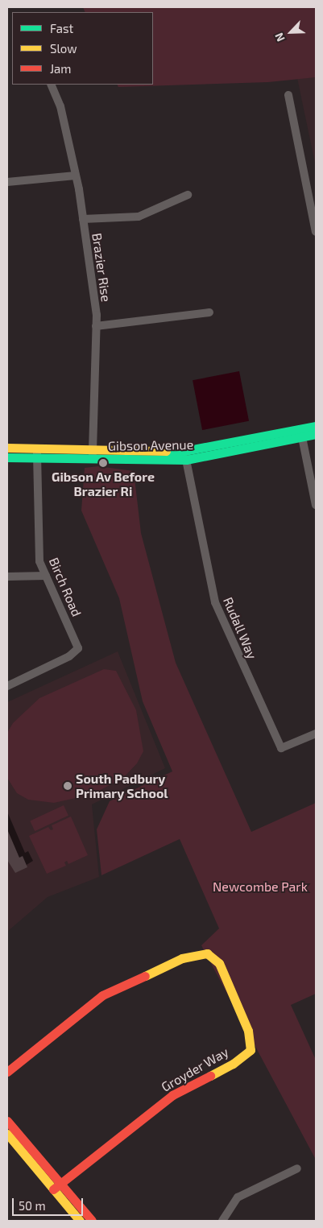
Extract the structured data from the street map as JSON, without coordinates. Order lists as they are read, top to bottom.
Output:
{
  "streets": {
    "street": [
      "Brazier Rise",
      "Gibson Avenue",
      "Birch Road",
      "Rudall Way",
      "Groyder Way"
    ]
  },
  "crossings": [
    ["Brazier Rise", "Gibson Avenue"],
    ["Gibson Avenue", "Birch Road"],
    ["Gibson Avenue", "Rudall Way"]
  ],
  "parks": ["Newcombe Park"],
  "places": ["Gibson Av Before Brazier Ri", "South Padbury Primary School"],
  "legend": ["Fast", "Slow", "Jam"],
  "scale_bar": "50 m",
  "north": "bottom left"
}
